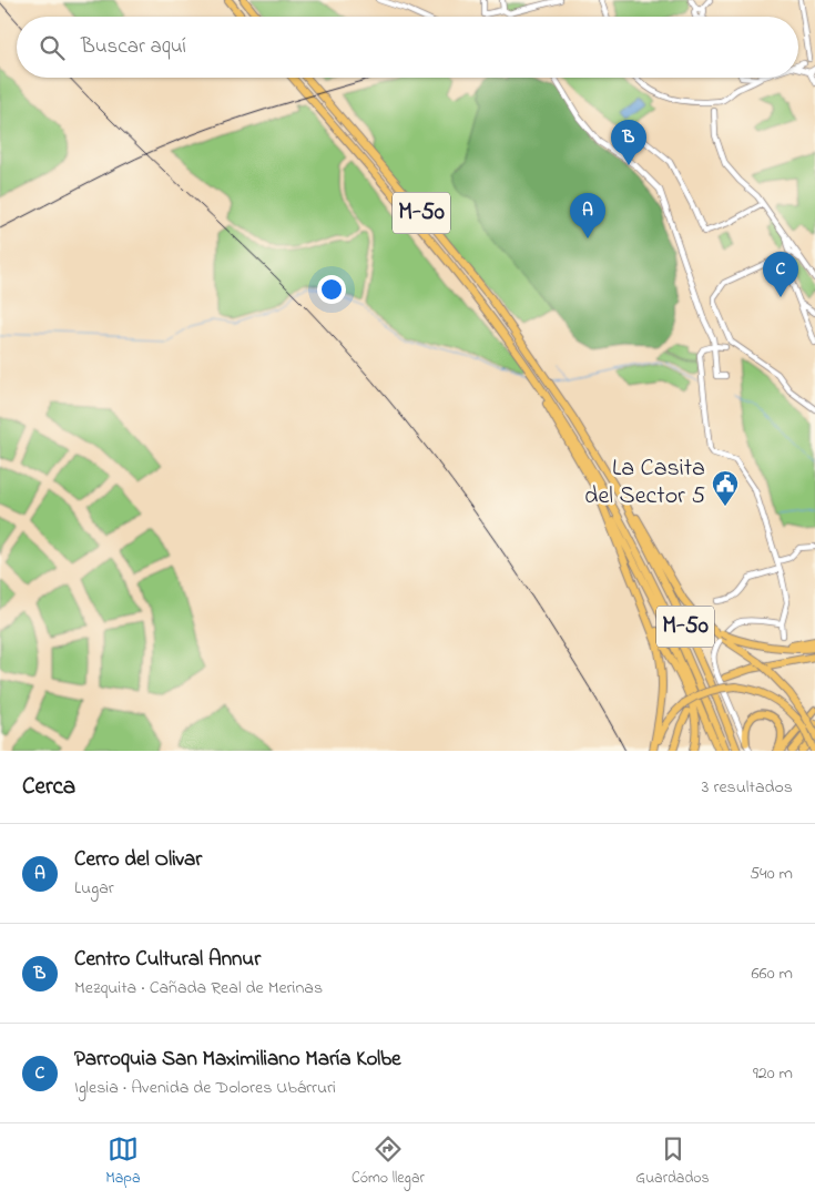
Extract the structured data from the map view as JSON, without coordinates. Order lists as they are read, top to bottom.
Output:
{
  "streets": {
    "highway": ["M-50"]
  },
  "places": {
    "public building": ["La Casita del Sector 5"]
  },
  "page": {
    "search": "Buscar aquí",
    "pins": ["B", "A", "C"],
    "heading": ["Cerca", "3 resultados"],
    "list": [
      {
        "mark": "A",
        "name": "Cerro del Olivar",
        "note": "Lugar",
        "value": "540 m"
      },
      {
        "mark": "B",
        "name": "Centro Cultural Annur",
        "note": "Mezquita · Cañada Real de Merinas",
        "value": "660 m"
      },
      {
        "mark": "C",
        "name": "Parroquia San Maximiliano María Kolbe",
        "note": "Iglesia · Avenida de Dolores Ubárruri",
        "value": "920 m"
      }
    ],
    "nav": ["Mapa", "Cómo llegar", "Guardados"]
  }
}
